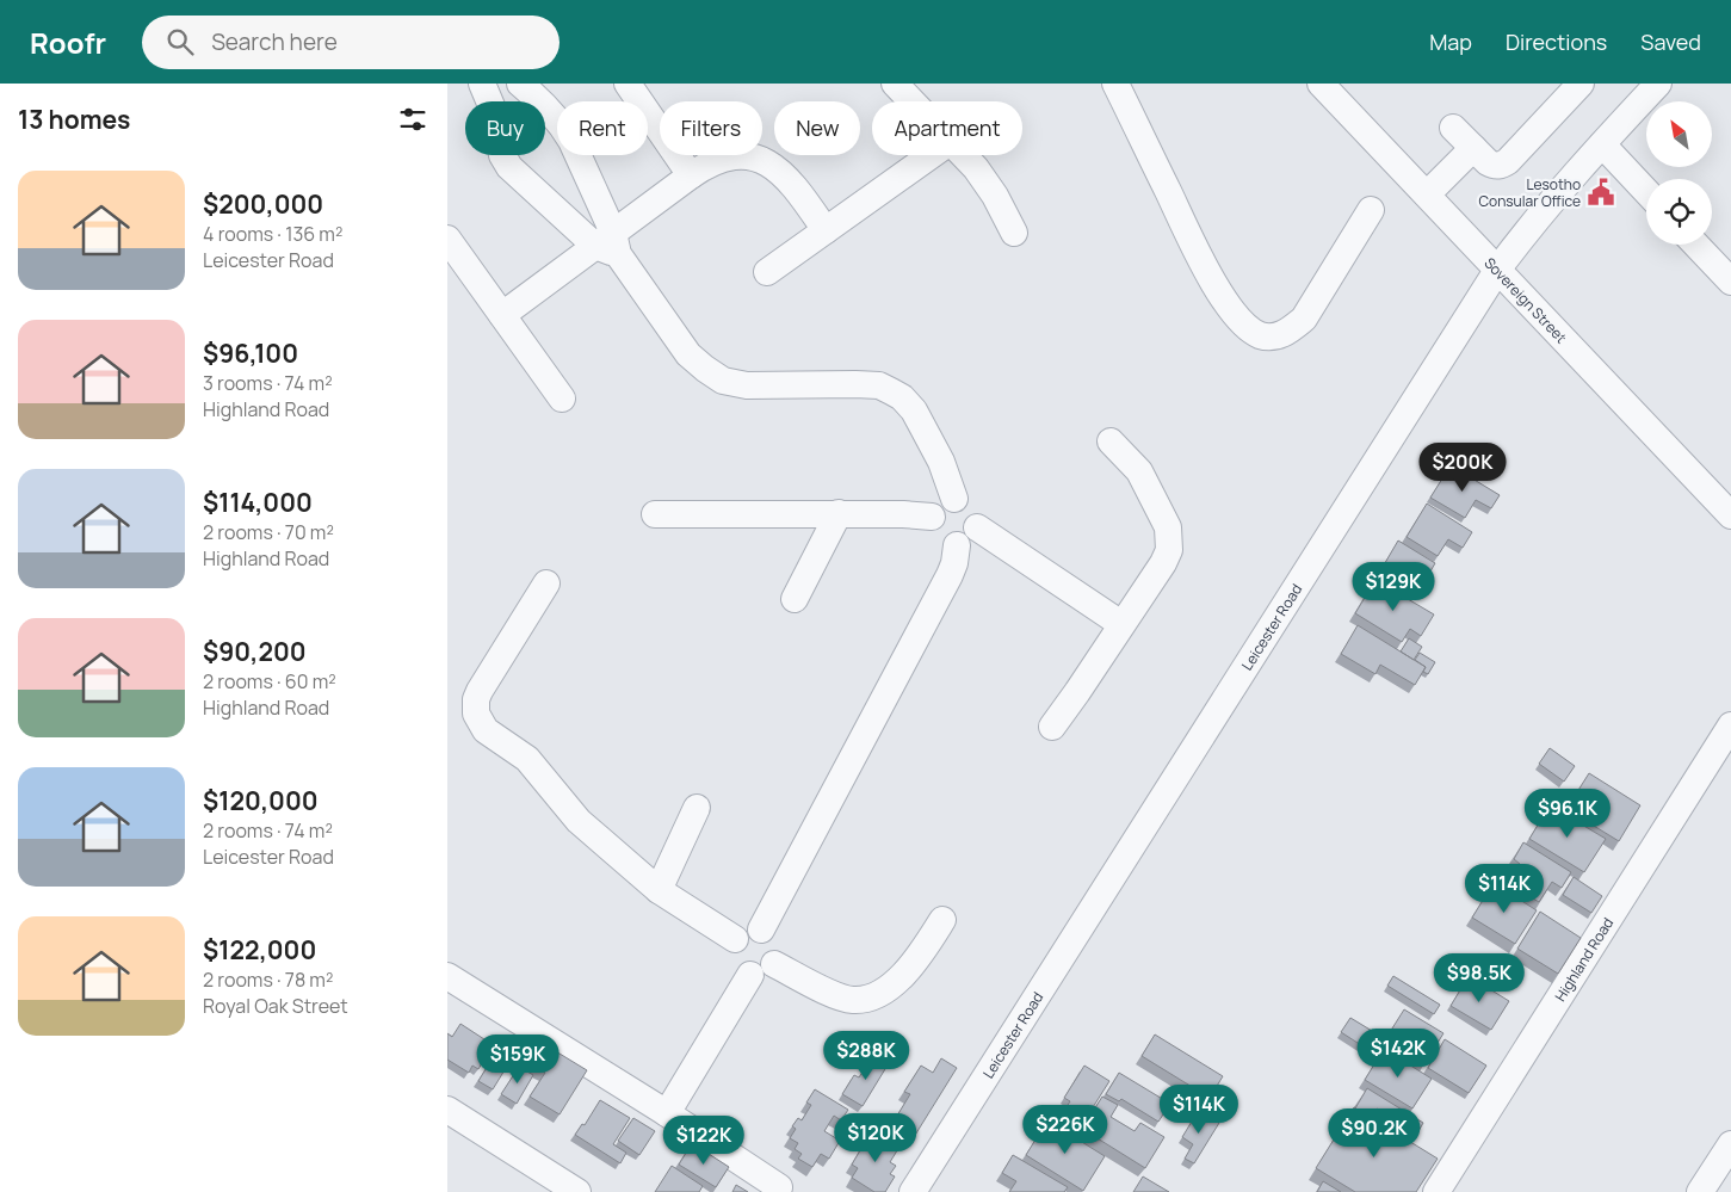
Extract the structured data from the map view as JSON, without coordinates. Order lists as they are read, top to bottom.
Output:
{
  "streets": {
    "street": ["Sovereign Street", "Leicester Road", "Highland Road"]
  },
  "crossings": [
    ["Sovereign Street", "Leicester Road"]
  ],
  "places": {
    "public building": ["Lesotho Consular Office"]
  },
  "north": "top left",
  "page": {
    "header": "Roofr",
    "search": "Search here",
    "nav": ["Map", "Directions", "Saved"],
    "heading": "13 homes",
    "chip": [
      "Buy",
      "Rent",
      "Filters",
      "New",
      "Apartment"
    ],
    "list": [
      {
        "name": "$200,000",
        "note": "4 rooms · 136 m² · Leicester Road"
      },
      {
        "name": "$96,100",
        "note": "3 rooms · 74 m² · Highland Road"
      },
      {
        "name": "$114,000",
        "note": "2 rooms · 70 m² · Highland Road"
      },
      {
        "name": "$90,200",
        "note": "2 rooms · 60 m² · Highland Road"
      },
      {
        "name": "$120,000",
        "note": "2 rooms · 74 m² · Leicester Road"
      },
      {
        "name": "$122,000",
        "note": "2 rooms · 78 m² · Royal Oak Street"
      }
    ],
    "price": [
      "$200K",
      "$129K",
      "$96.1K",
      "$114K",
      "$98.5K",
      "$142K",
      "$288K",
      "$159K",
      "$114K",
      "$226K",
      "$90.2K",
      "$120K",
      "$122K"
    ]
  }
}
